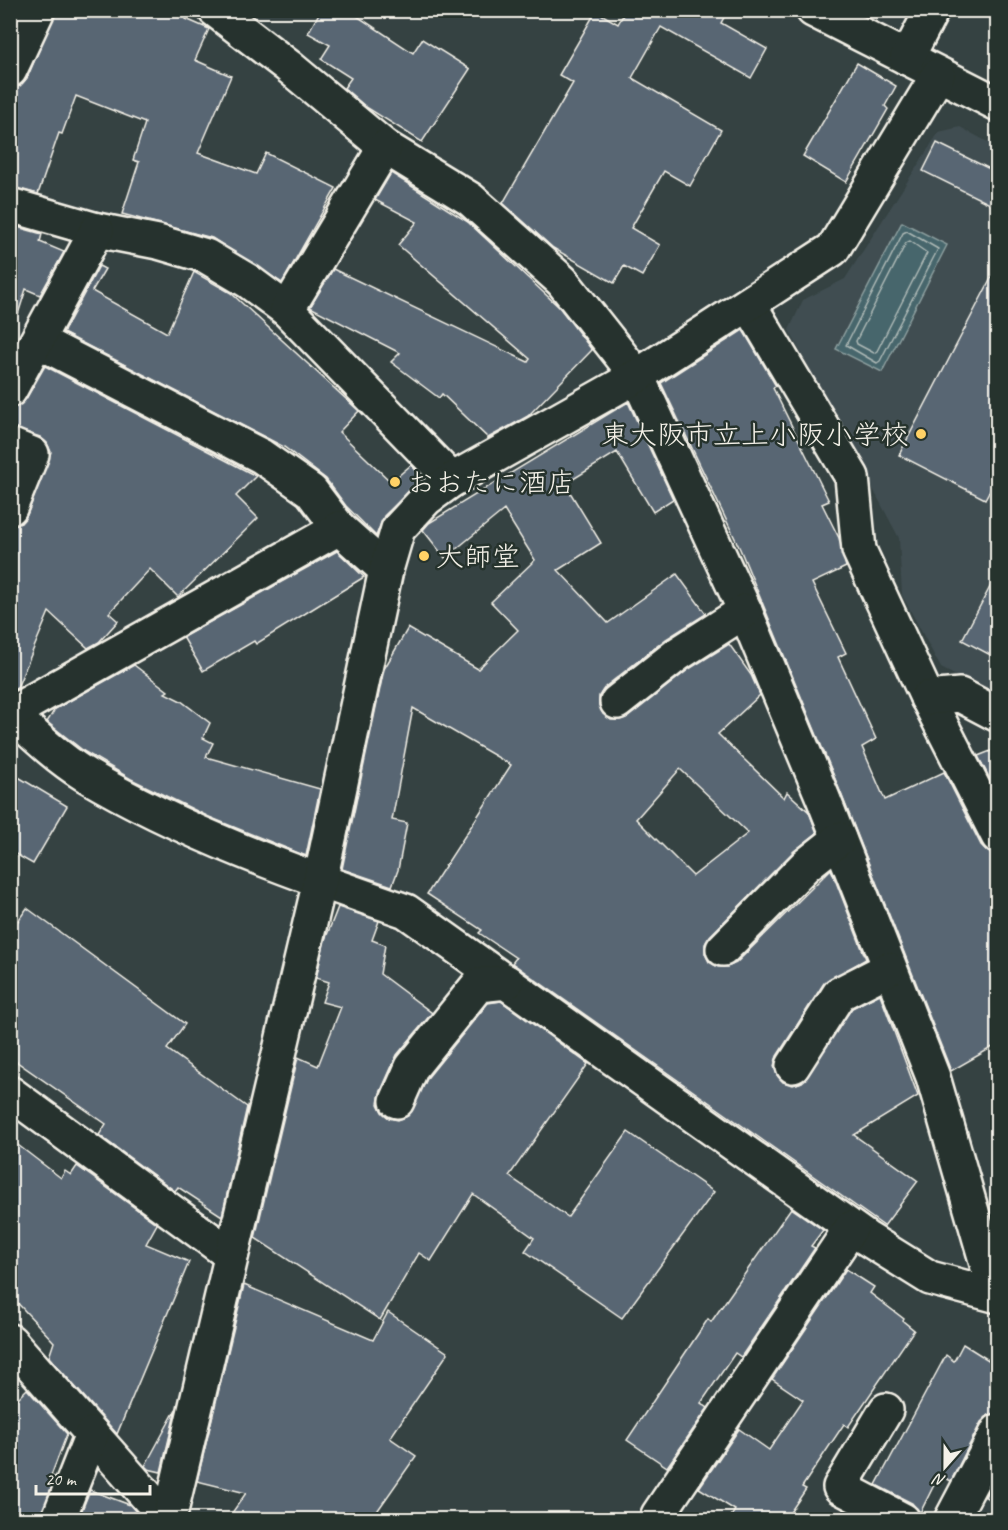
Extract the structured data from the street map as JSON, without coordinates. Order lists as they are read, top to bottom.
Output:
{
  "places": ["東大阪市立上小阪小学校", "おおたに酒店", "大師堂"],
  "scale_bar": "20 m",
  "north": "bottom"
}
